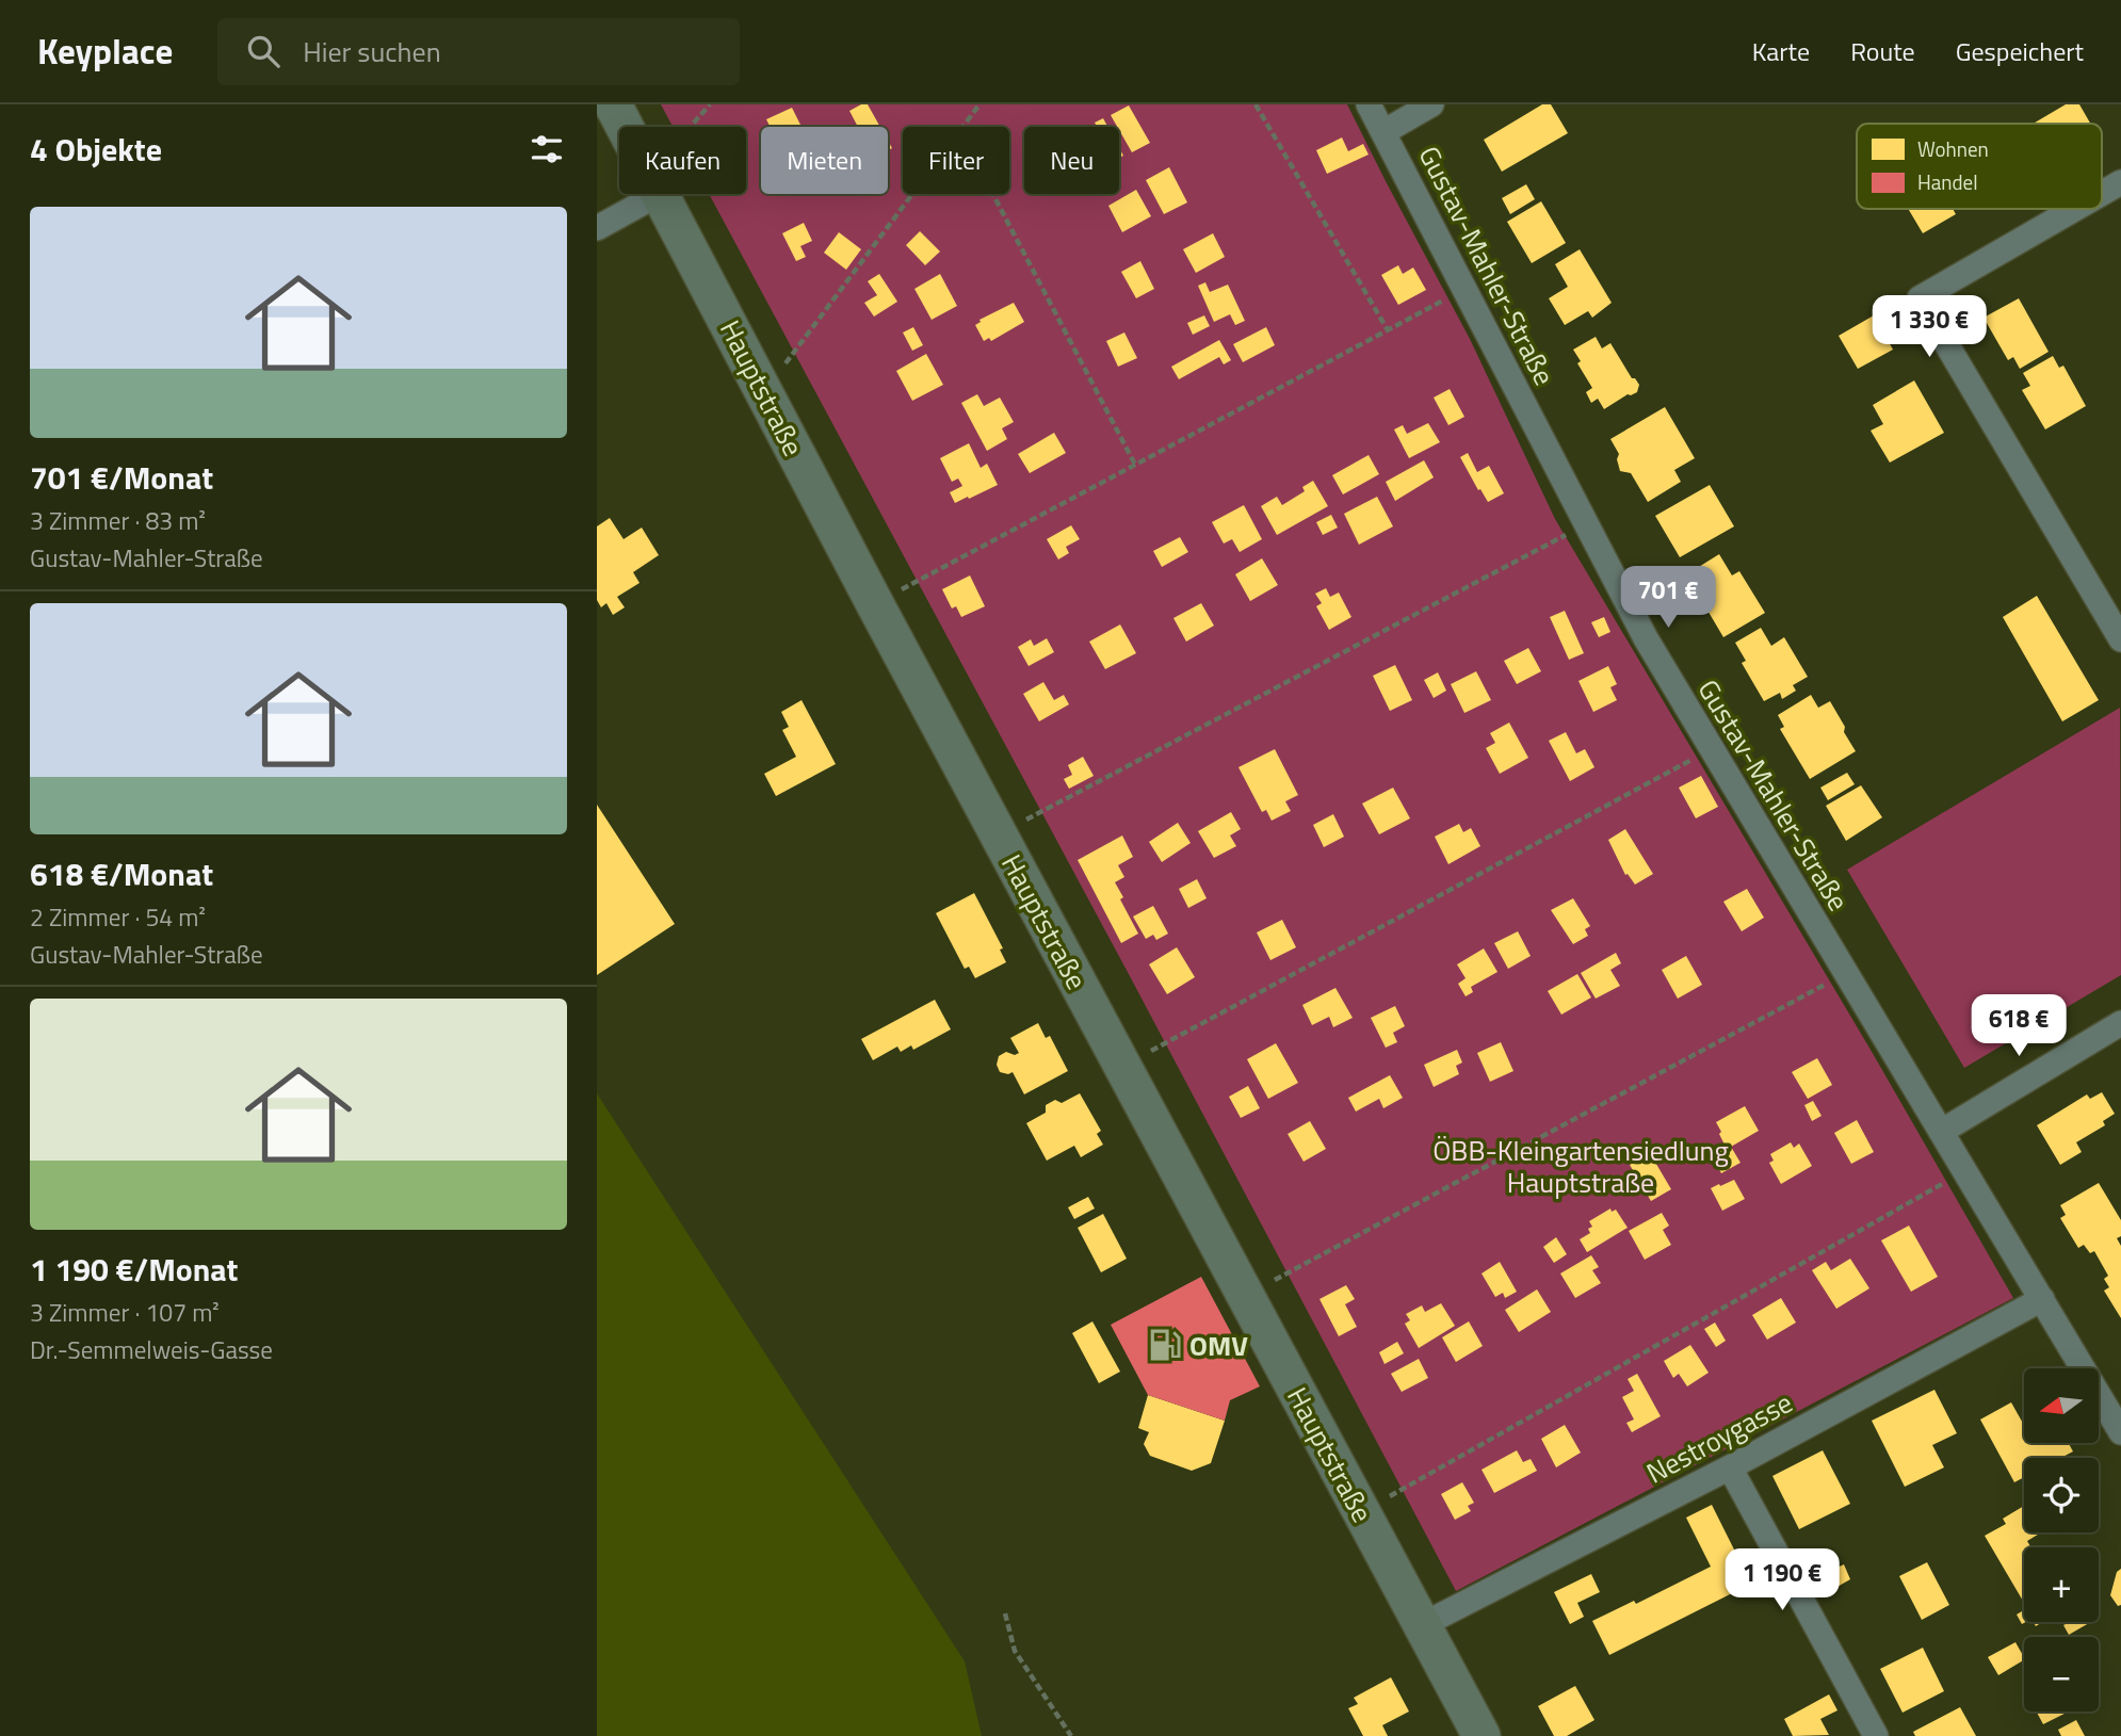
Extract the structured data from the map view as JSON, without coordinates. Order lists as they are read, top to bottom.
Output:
{
  "streets": {
    "main road": ["Hauptstraße"],
    "street": ["Gustav-Mahler-Straße", "Nestroygasse"]
  },
  "crossings": [
    ["Gustav-Mahler-Straße", "Nestroygasse"],
    ["Hauptstraße", "Nestroygasse"]
  ],
  "parks": ["ÖBB-Kleingartensiedlung Hauptstraße"],
  "places": {
    "fuel station": ["OMV"]
  },
  "legend": ["Wohnen", "Handel"],
  "north": "left",
  "page": {
    "header": "Keyplace",
    "search": "Hier suchen",
    "nav": ["Karte", "Route", "Gespeichert"],
    "heading": "4 Objekte",
    "chip": [
      "Kaufen",
      "Mieten",
      "Filter",
      "Neu"
    ],
    "list": [
      {
        "name": "701 €/Monat",
        "note": "3 Zimmer · 83 m² · Gustav-Mahler-Straße"
      },
      {
        "name": "618 €/Monat",
        "note": "2 Zimmer · 54 m² · Gustav-Mahler-Straße"
      },
      {
        "name": "1 190 €/Monat",
        "note": "3 Zimmer · 107 m² · Dr.-Semmelweis-Gasse"
      }
    ],
    "price": [
      "1 330 €",
      "701 €",
      "618 €",
      "1 190 €"
    ],
    "map_buttons": ["+", "−"]
  }
}
